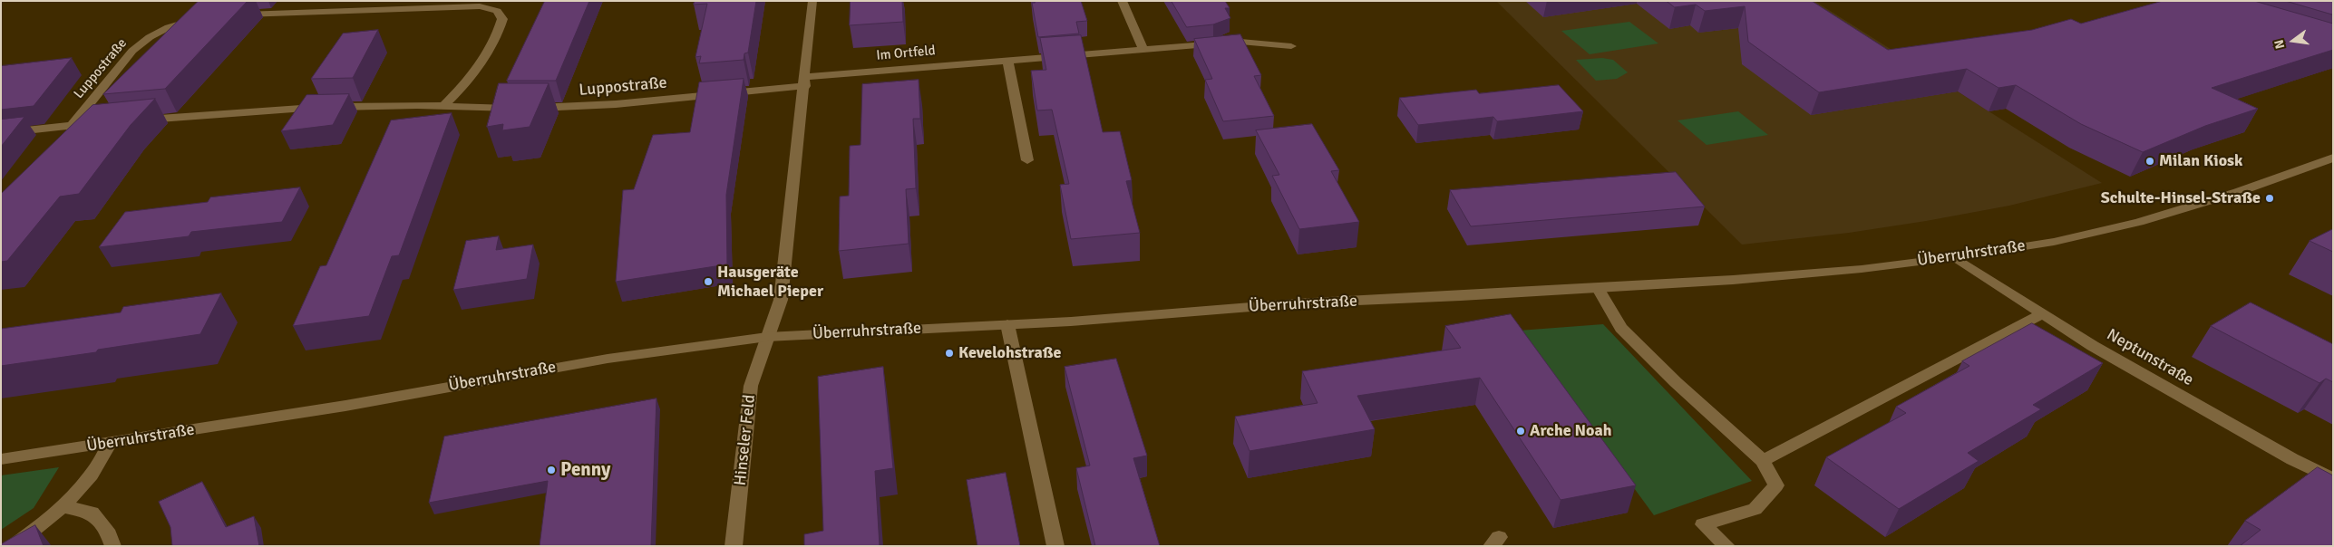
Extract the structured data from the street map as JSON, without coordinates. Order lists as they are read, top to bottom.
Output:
{
  "streets": {
    "street": [
      "Im Ortfeld",
      "Luppostraße",
      "Überruhrstraße",
      "Neptunstraße",
      "Hinseler Feld"
    ]
  },
  "crossings": [
    ["Im Ortfeld", "Luppostraße"],
    ["Überruhrstraße", "Neptunstraße"],
    ["Überruhrstraße", "Hinseler Feld"]
  ],
  "places": [
    "Milan Kiosk",
    "Schulte-Hinsel-Straße",
    "Hausgeräte Michael Pieper",
    "Kevelohstraße",
    "Arche Noah",
    "Penny"
  ],
  "north": "left"
}
